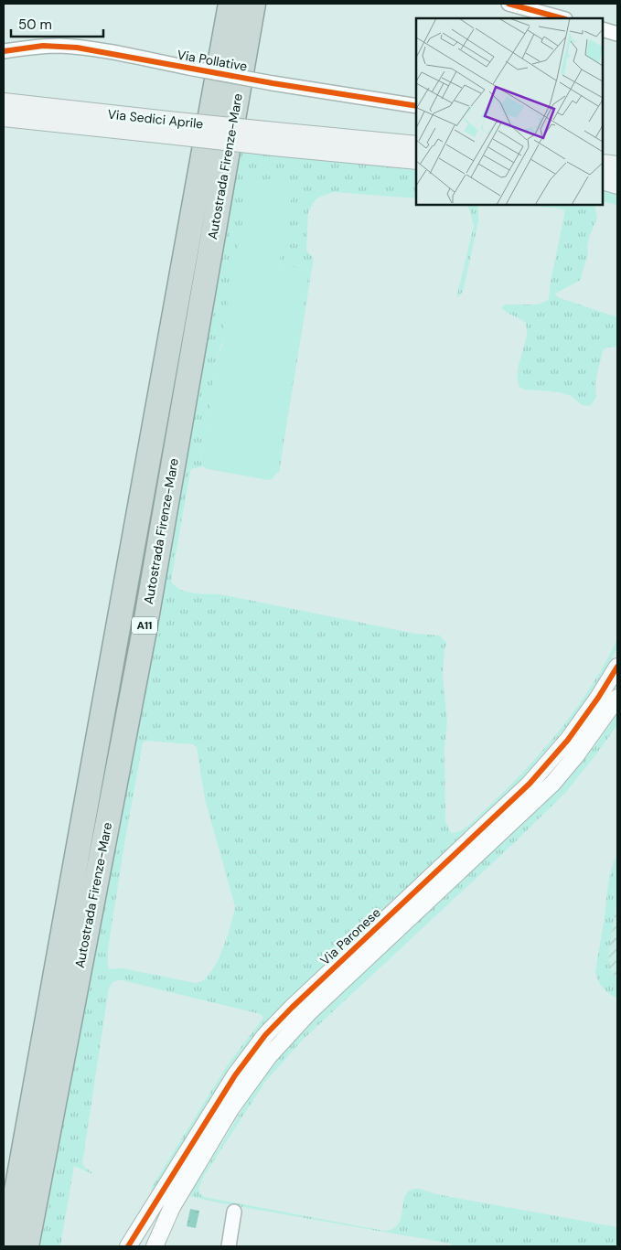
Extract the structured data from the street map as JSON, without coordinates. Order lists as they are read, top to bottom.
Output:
{
  "streets": {
    "highway": ["Autostrada Firenze-Mare", "A11"],
    "main road": ["Via Sedici Aprile"],
    "street": ["Via Pollative", "Via Paronese"]
  },
  "scale_bar": "50 m"
}
